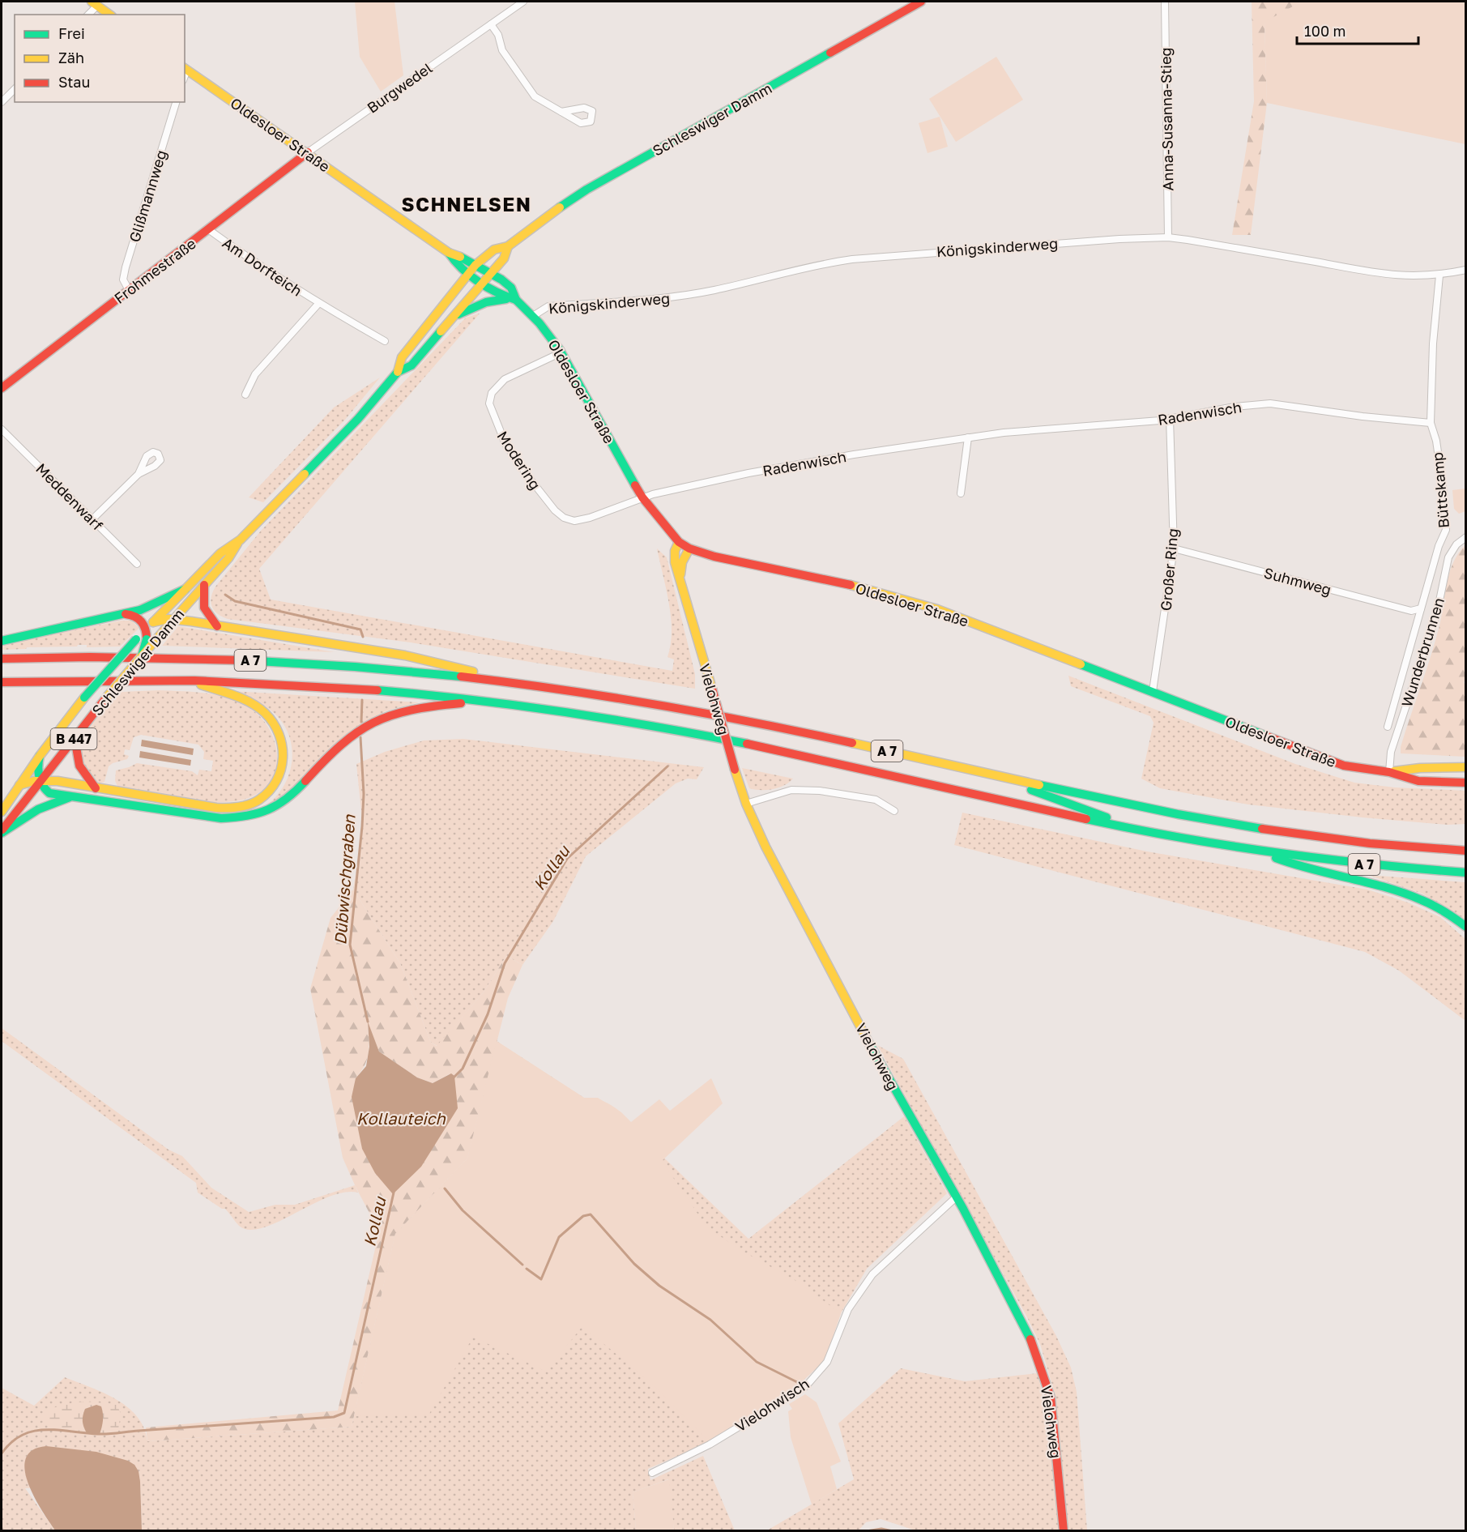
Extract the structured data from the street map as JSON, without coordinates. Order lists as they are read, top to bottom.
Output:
{
  "streets": {
    "main road": [
      "Schleswiger Damm",
      "Oldesloer Straße",
      "Frohmestraße",
      "A 7",
      "Vielohweg",
      "B 447"
    ],
    "street": [
      "Burgwedel",
      "Anna-Susanna-Stieg",
      "Glißmannweg",
      "Königskinderweg",
      "Am Dorfteich",
      "Radenwisch",
      "Modering",
      "Büttskamp",
      "Meddenwarf",
      "Großer Ring",
      "Suhmweg",
      "Wunderbrunnen",
      "Vielohwisch"
    ]
  },
  "crossings": [
    ["Burgwedel", "Oldesloer Straße"],
    ["Burgwedel", "Frohmestraße"],
    ["Schleswiger Damm", "Oldesloer Straße"],
    ["Anna-Susanna-Stieg", "Königskinderweg"],
    ["Oldesloer Straße", "Königskinderweg"],
    ["Oldesloer Straße", "Frohmestraße"],
    ["Oldesloer Straße", "Radenwisch"],
    ["Oldesloer Straße", "Modering"],
    ["Oldesloer Straße", "Großer Ring"],
    ["Oldesloer Straße", "Wunderbrunnen"],
    ["Oldesloer Straße", "Vielohweg"],
    ["Glißmannweg", "Frohmestraße"],
    ["Königskinderweg", "Büttskamp"],
    ["Am Dorfteich", "Frohmestraße"],
    ["Radenwisch", "Modering"],
    ["Radenwisch", "Büttskamp"],
    ["Radenwisch", "Großer Ring"],
    ["Büttskamp", "Suhmweg"],
    ["Großer Ring", "Suhmweg"],
    ["Vielohweg", "Vielohwisch"]
  ],
  "districts": ["SCHNELSEN"],
  "water": ["Kollau", "Dübwischgraben", "Kollauteich"],
  "legend": ["Frei", "Zäh", "Stau"],
  "scale_bar": "100 m"
}
